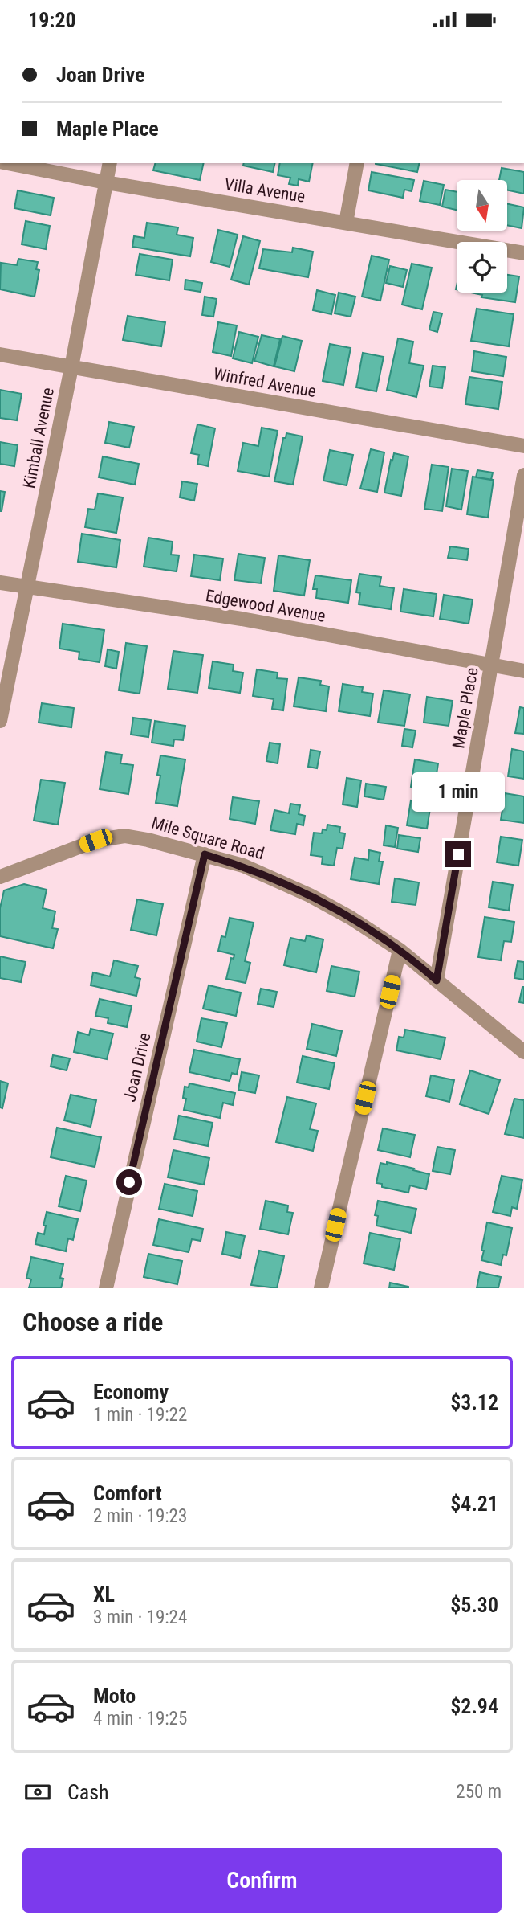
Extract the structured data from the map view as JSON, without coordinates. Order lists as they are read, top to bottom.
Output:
{
  "streets": {
    "street": [
      "Villa Avenue",
      "Winfred Avenue",
      "Kimball Avenue",
      "Edgewood Avenue",
      "Maple Place",
      "Mile Square Road",
      "Joan Drive"
    ]
  },
  "crossings": [
    ["Villa Avenue", "Kimball Avenue"],
    ["Winfred Avenue", "Kimball Avenue"],
    ["Kimball Avenue", "Edgewood Avenue"],
    ["Edgewood Avenue", "Maple Place"],
    ["Maple Place", "Mile Square Road"],
    ["Mile Square Road", "Joan Drive"]
  ],
  "north": "bottom",
  "page": {
    "status": "19:20",
    "banner": ["Joan Drive", "Maple Place"],
    "bubble": "1 min",
    "heading": "Choose a ride",
    "list": [
      {
        "name": "Economy",
        "note": "1 min · 19:22",
        "value": "$3.12"
      },
      {
        "name": "Comfort",
        "note": "2 min · 19:23",
        "value": "$4.21"
      },
      {
        "name": "XL",
        "note": "3 min · 19:24",
        "value": "$5.30"
      },
      {
        "name": "Moto",
        "note": "4 min · 19:25",
        "value": "$2.94"
      }
    ],
    "pay": ["Cash", "250 m"],
    "buttons": "Confirm"
  }
}
